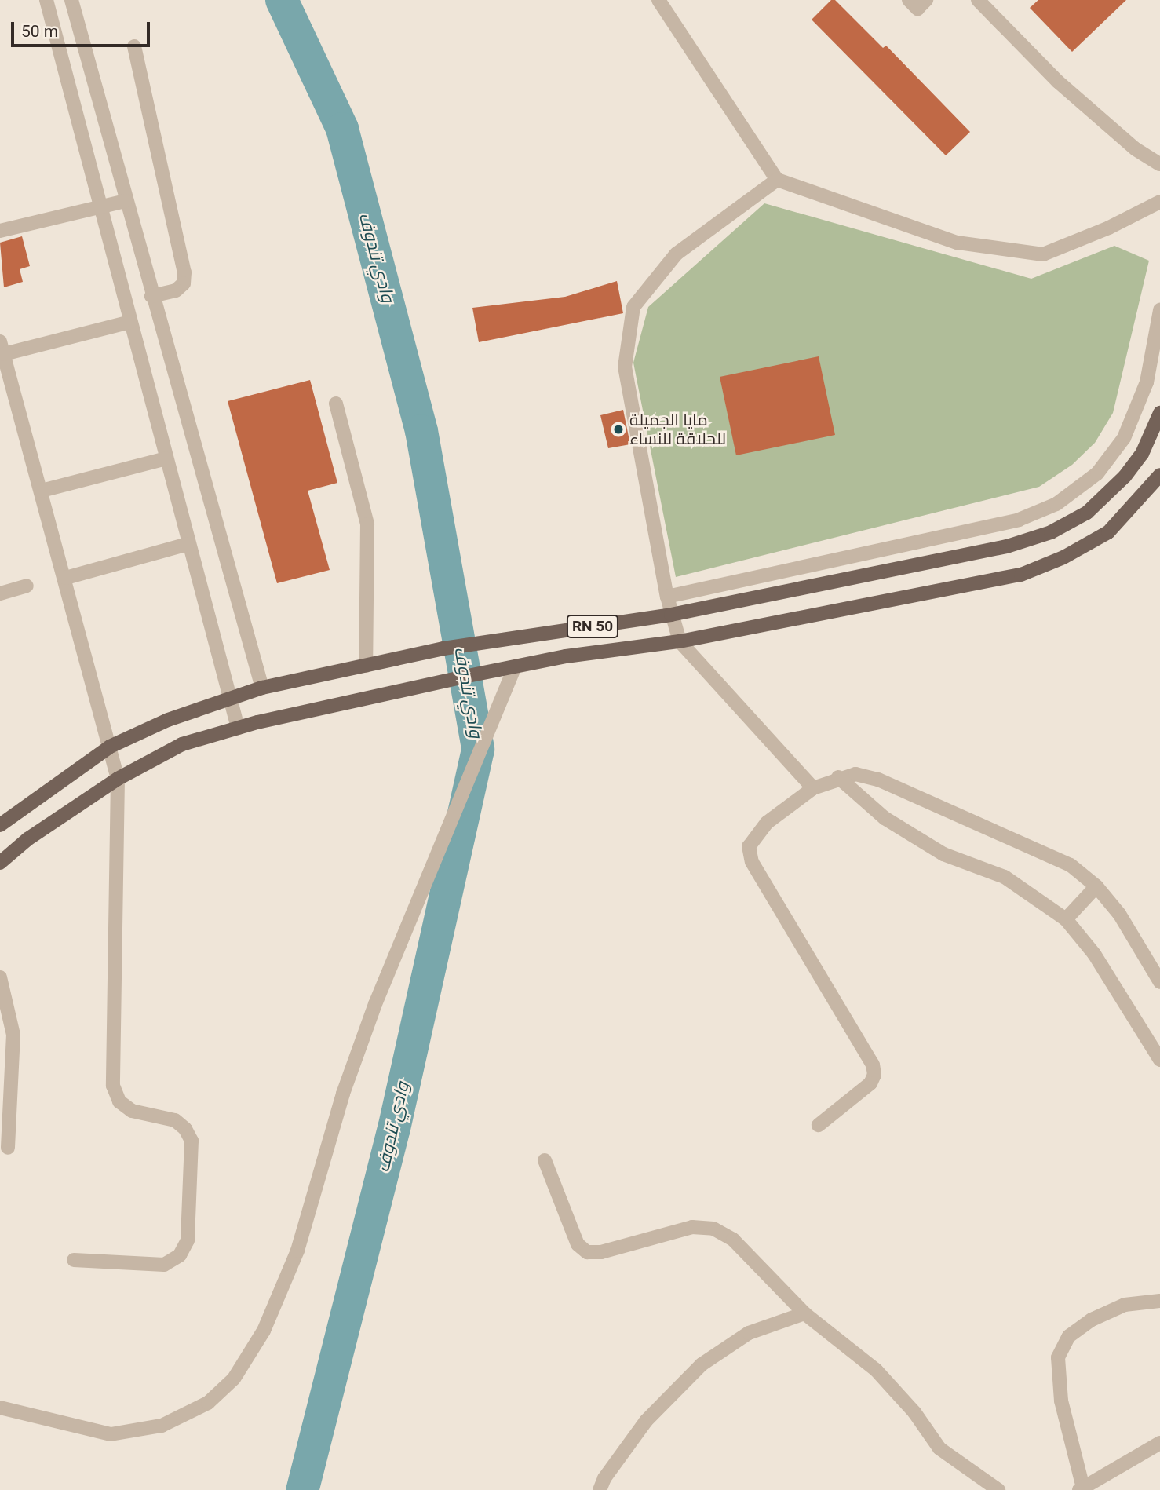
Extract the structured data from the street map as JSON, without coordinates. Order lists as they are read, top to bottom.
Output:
{
  "streets": {
    "main road": ["RN 50"]
  },
  "water": ["وادي تندوف"],
  "places": ["مايا الجميلة للحلاقة للنساء"],
  "scale_bar": "50 m"
}
